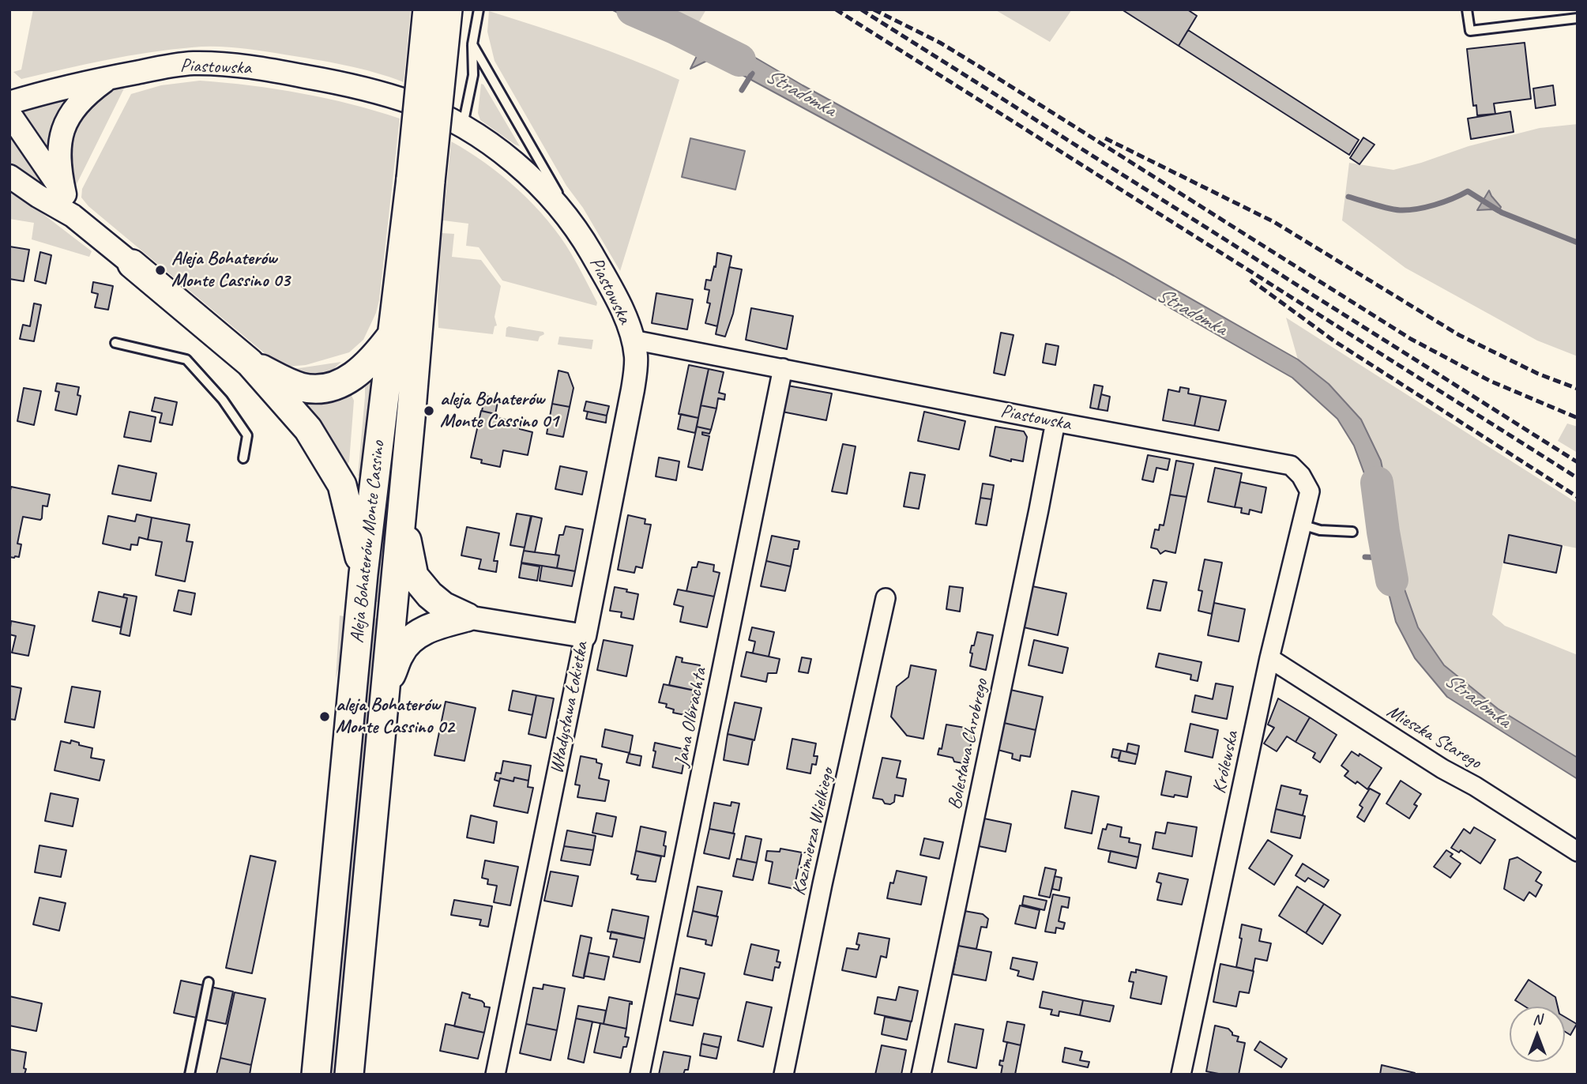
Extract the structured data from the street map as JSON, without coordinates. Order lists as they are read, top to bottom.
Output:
{
  "streets": {
    "main road": ["Aleja Bohaterów Monte Cassino"],
    "street": [
      "Piastowska",
      "Władysława Łokietka",
      "Jana Olbrachta",
      "Mieszka Starego",
      "Bolesława Chrobrego",
      "Królewska",
      "Kazimierza Wielkiego"
    ]
  },
  "crossings": [
    ["Piastowska", "Władysława Łokietka"],
    ["Piastowska", "Jana Olbrachta"],
    ["Piastowska", "Bolesława Chrobrego"],
    ["Piastowska", "Królewska"],
    ["Mieszka Starego", "Królewska"]
  ],
  "water": ["Stradomka"],
  "places": ["Aleja Bohaterów Monte Cassino 03", "aleja Bohaterów Monte Cassino 01", "aleja Bohaterów Monte Cassino 02"],
  "north": "top"
}
